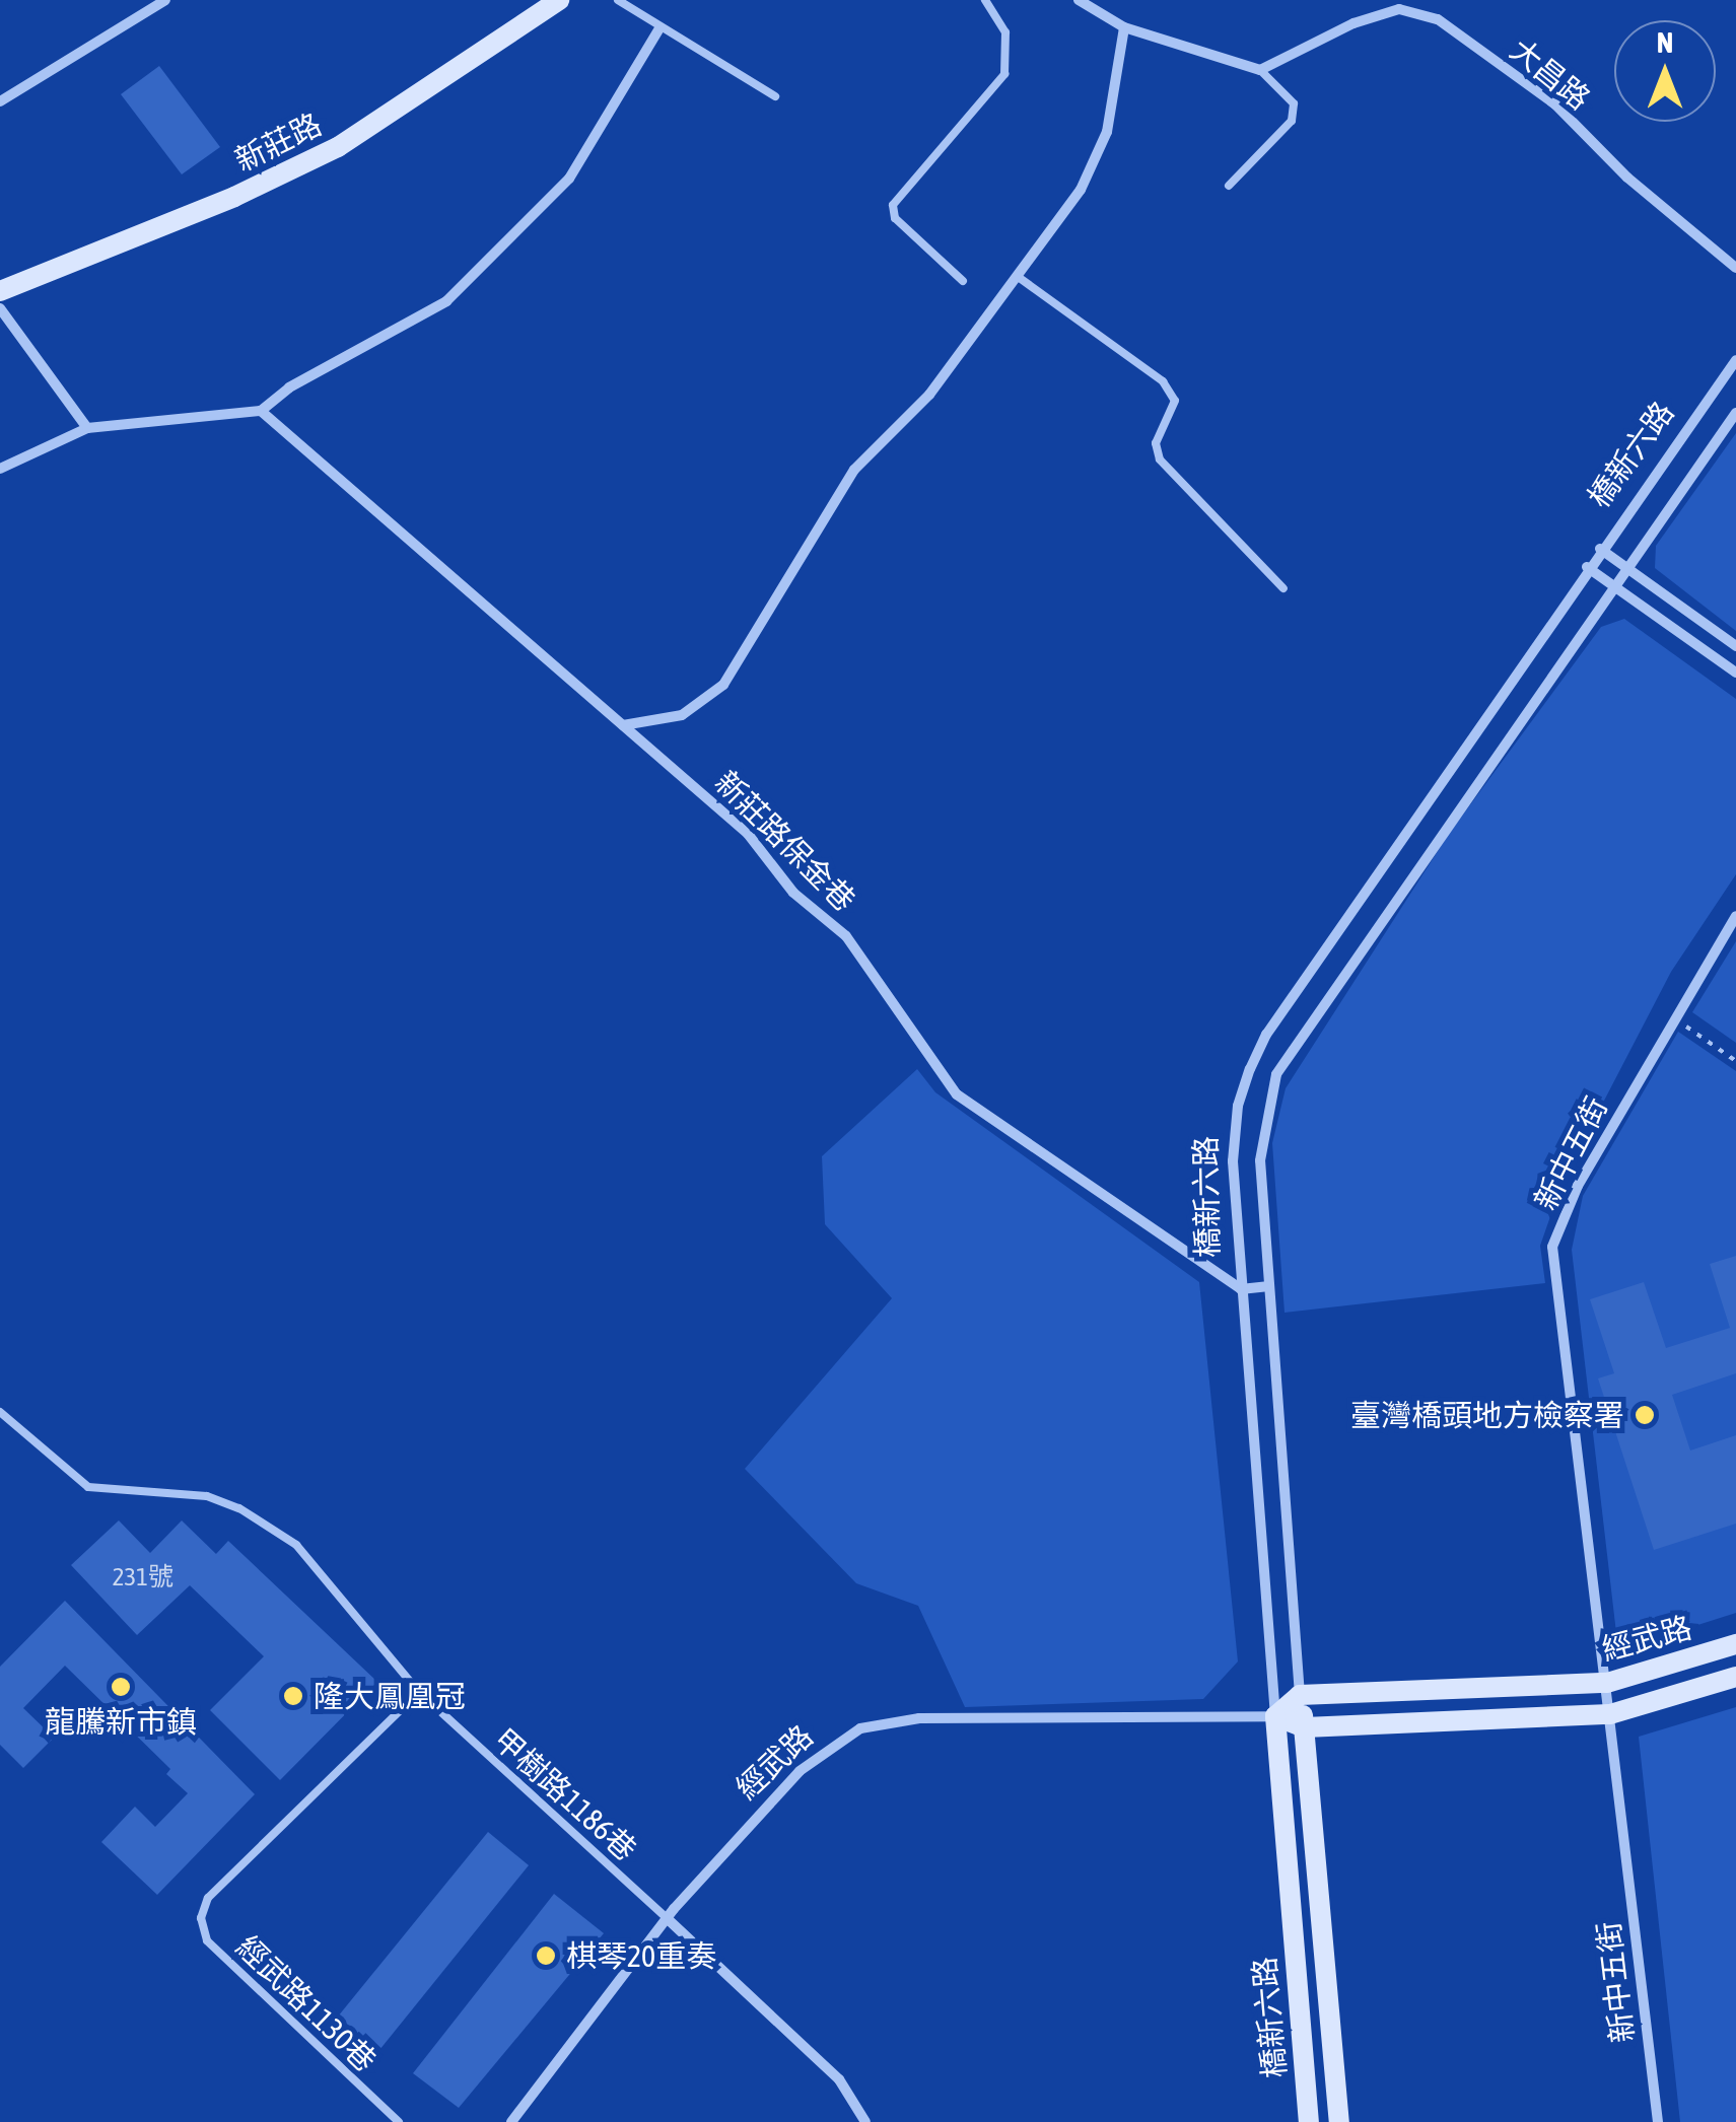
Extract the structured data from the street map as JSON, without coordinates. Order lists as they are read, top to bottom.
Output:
{
  "streets": {
    "street": [
      "大昌路",
      "新莊路",
      "橋新六路",
      "新莊路保金巷",
      "新中五街",
      "經武路"
    ],
    "lane": ["甲樹路1186巷", "經武路1130巷"]
  },
  "crossings": [
    ["橋新六路", "新莊路保金巷"],
    ["橋新六路", "經武路"],
    ["新中五街", "經武路"],
    ["經武路", "甲樹路1186巷"],
    ["甲樹路1186巷", "經武路1130巷"]
  ],
  "places": [
    "臺灣橋頭地方檢察署",
    "龍騰新市鎮",
    "隆大鳳凰冠",
    "棋琴20重奏"
  ],
  "house_numbers": ["231號"],
  "north": "top"
}
